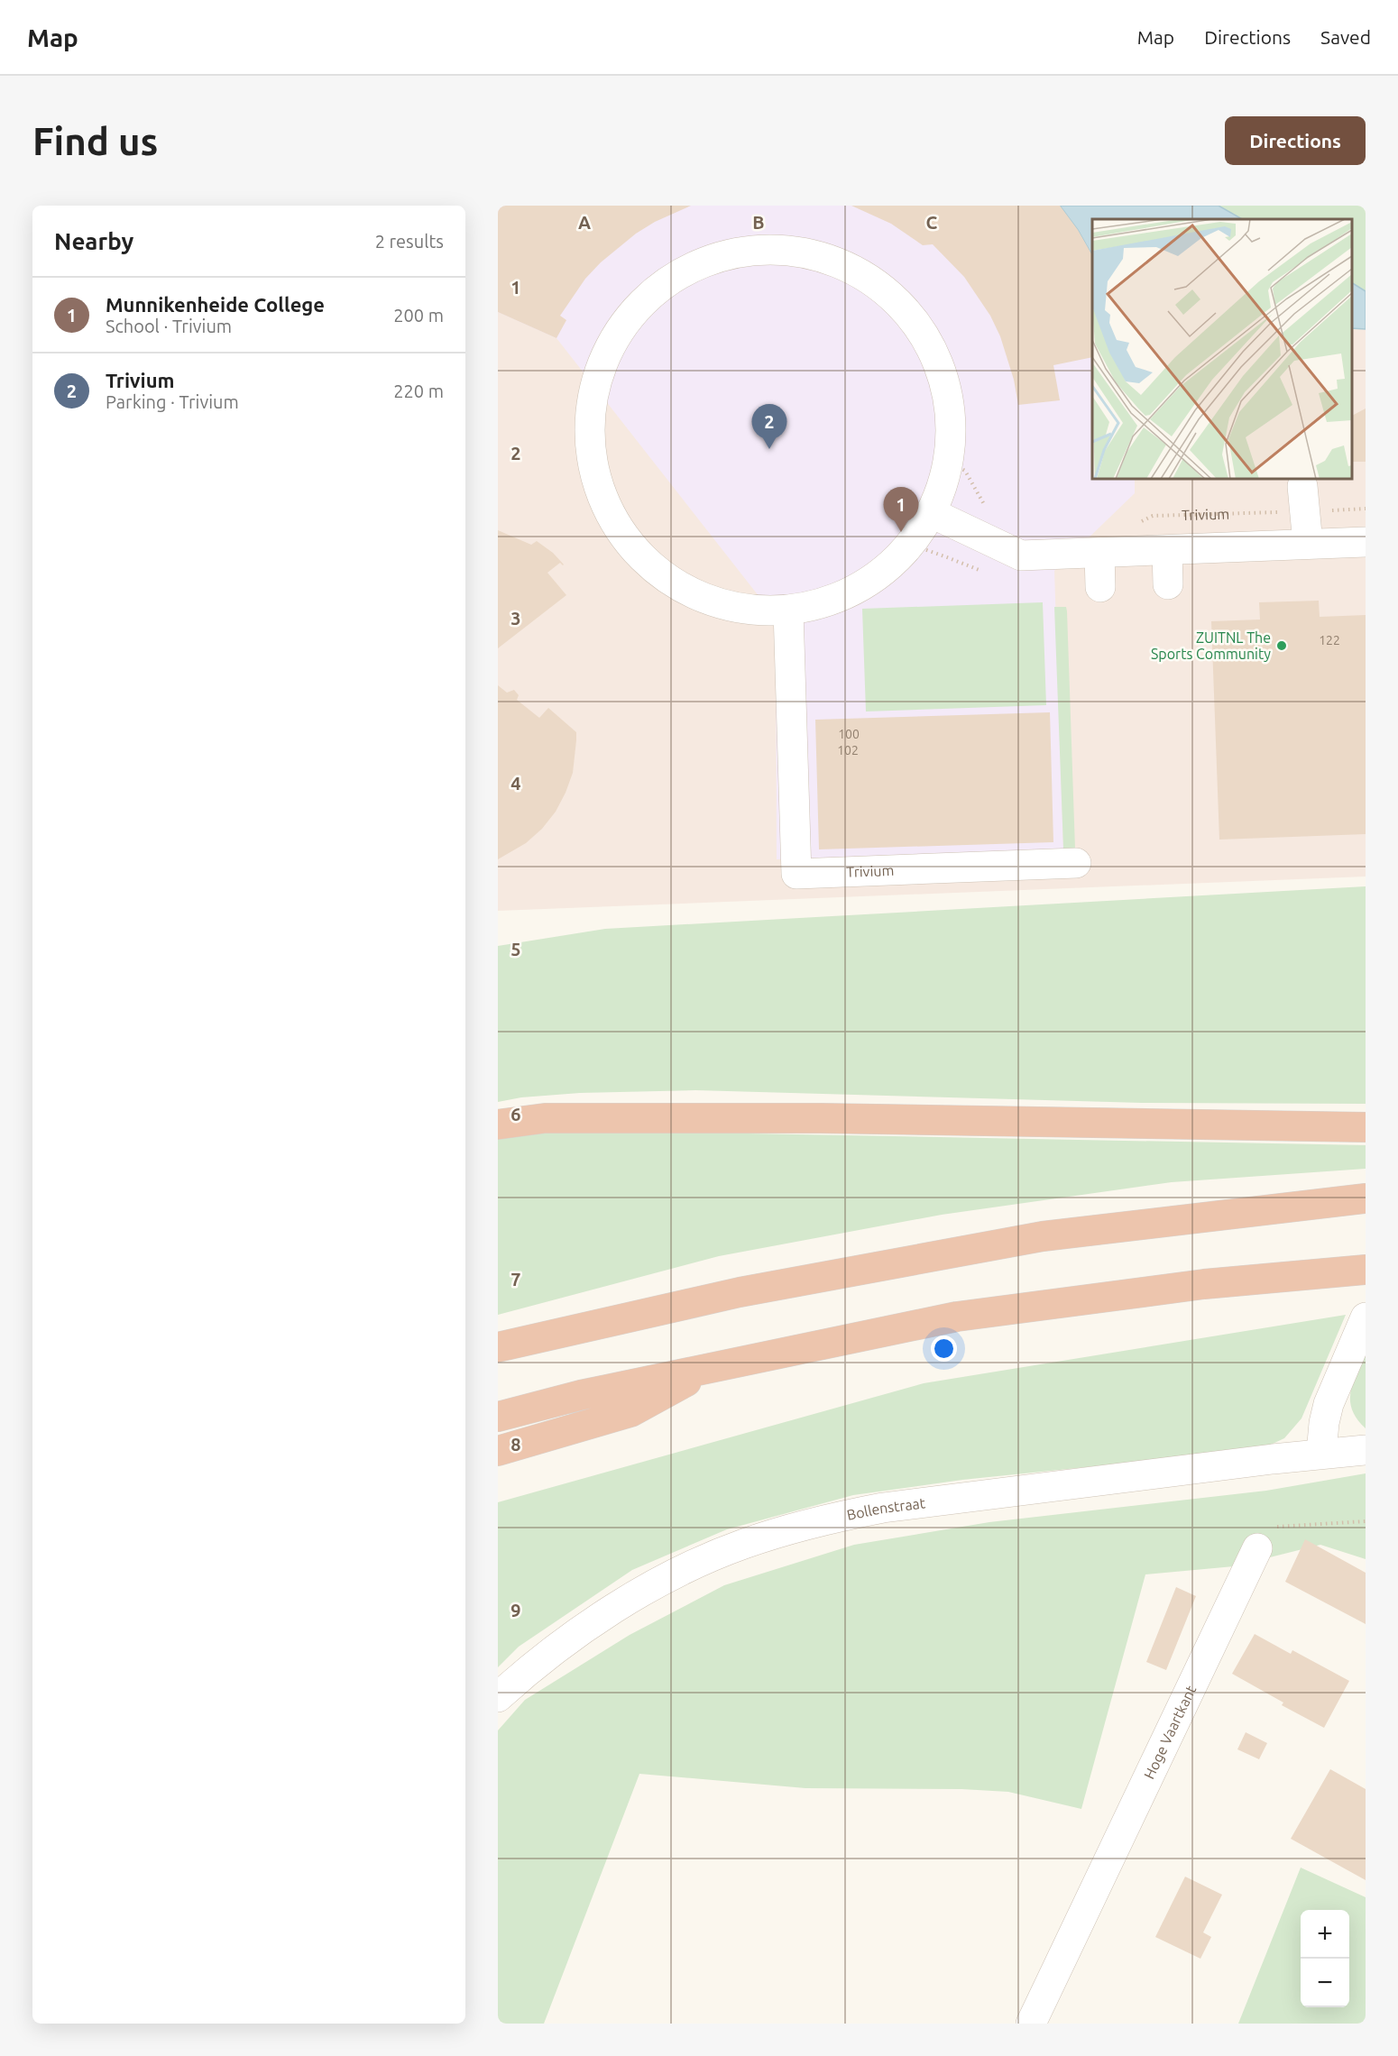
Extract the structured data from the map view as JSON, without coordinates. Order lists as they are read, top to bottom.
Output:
{
  "streets": {
    "street": ["Trivium", "Bollenstraat", "Hoge Vaartkant"]
  },
  "places": ["ZUITNL The Sports Community"],
  "house_numbers": ["122", "100", "102"],
  "page": {
    "header": "Map",
    "nav": ["Map", "Directions", "Saved"],
    "buttons": "Directions",
    "title": "Find us",
    "heading": ["Nearby", "2 results"],
    "list": [
      {
        "mark": "1",
        "name": "Munnikenheide College",
        "note": "School · Trivium",
        "value": "200 m"
      },
      {
        "mark": "2",
        "name": "Trivium",
        "note": "Parking · Trivium",
        "value": "220 m"
      }
    ],
    "pins": ["2", "1"],
    "map_buttons": ["+", "−"]
  },
  "grid": {
    "columns": ["A", "B", "C"],
    "rows": [
      "1",
      "2",
      "3",
      "4",
      "5",
      "6",
      "7",
      "8",
      "9"
    ]
  }
}
